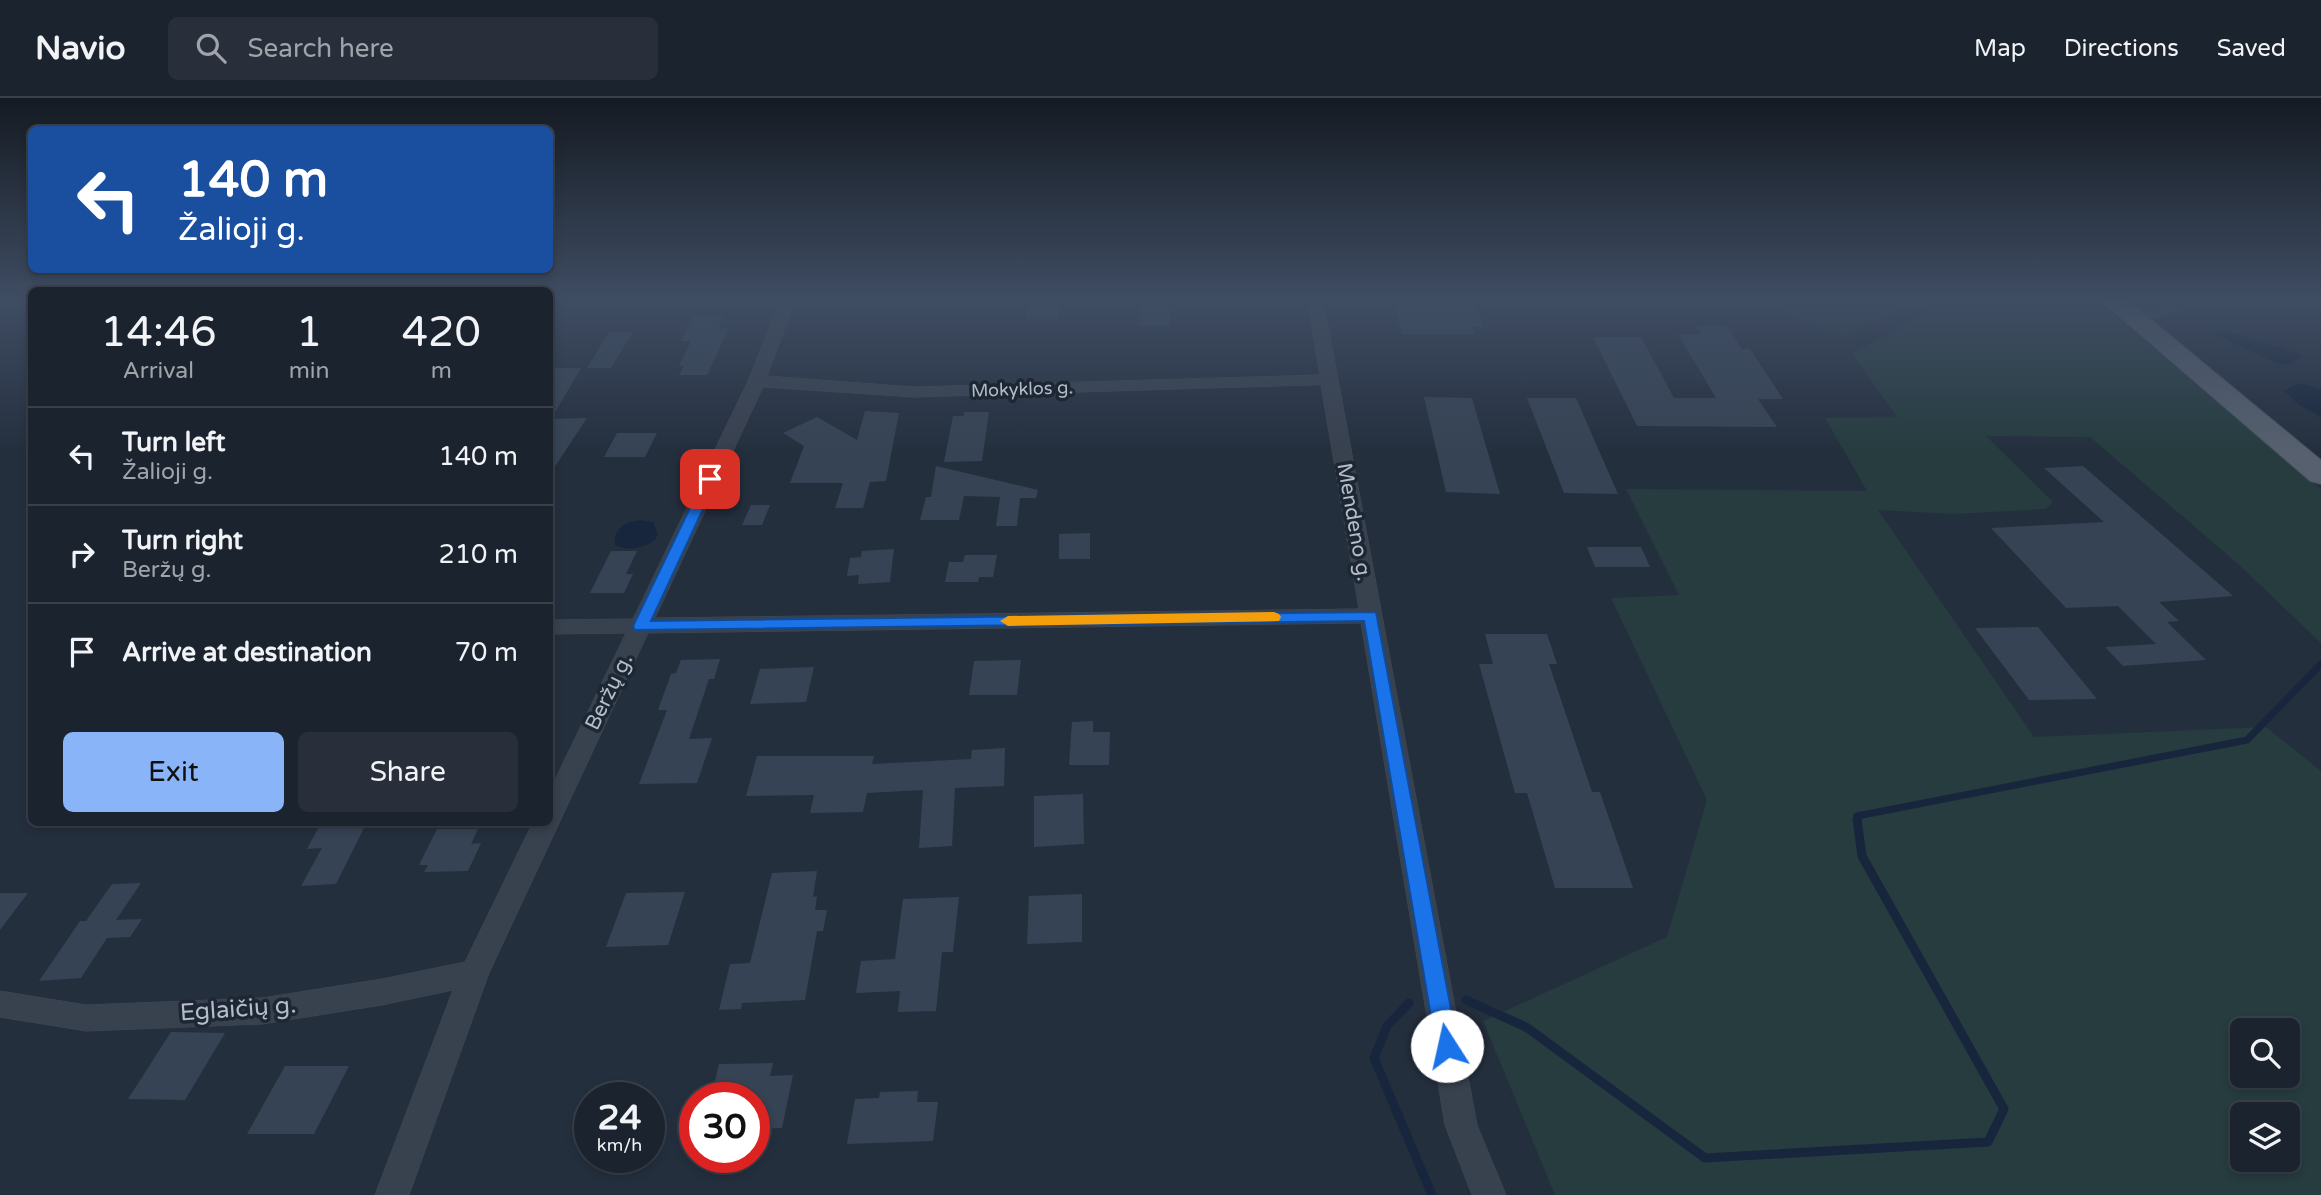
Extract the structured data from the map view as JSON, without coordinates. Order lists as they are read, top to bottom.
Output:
{
  "streets": {
    "street": [
      "Mokyklos g.",
      "Mendeno g.",
      "Beržų g.",
      "Eglaičių g."
    ]
  },
  "crossings": [
    ["Mokyklos g.", "Mendeno g."],
    ["Mokyklos g.", "Beržų g."]
  ],
  "page": {
    "header": "Navio",
    "search": "Search here",
    "nav": ["Map", "Directions", "Saved"],
    "turn": ["140 m", "Žalioji g."],
    "eta": [
      "14:46",
      "Arrival",
      "1",
      "min",
      "420",
      "m"
    ],
    "list": [
      {
        "name": "Turn left",
        "note": "Žalioji g.",
        "value": "140 m"
      },
      {
        "name": "Turn right",
        "note": "Beržų g.",
        "value": "210 m"
      },
      {
        "name": "Arrive at destination",
        "value": "70 m"
      }
    ],
    "buttons": ["Exit", "Share"],
    "speed": "24 km/h",
    "limit": "30"
  }
}
